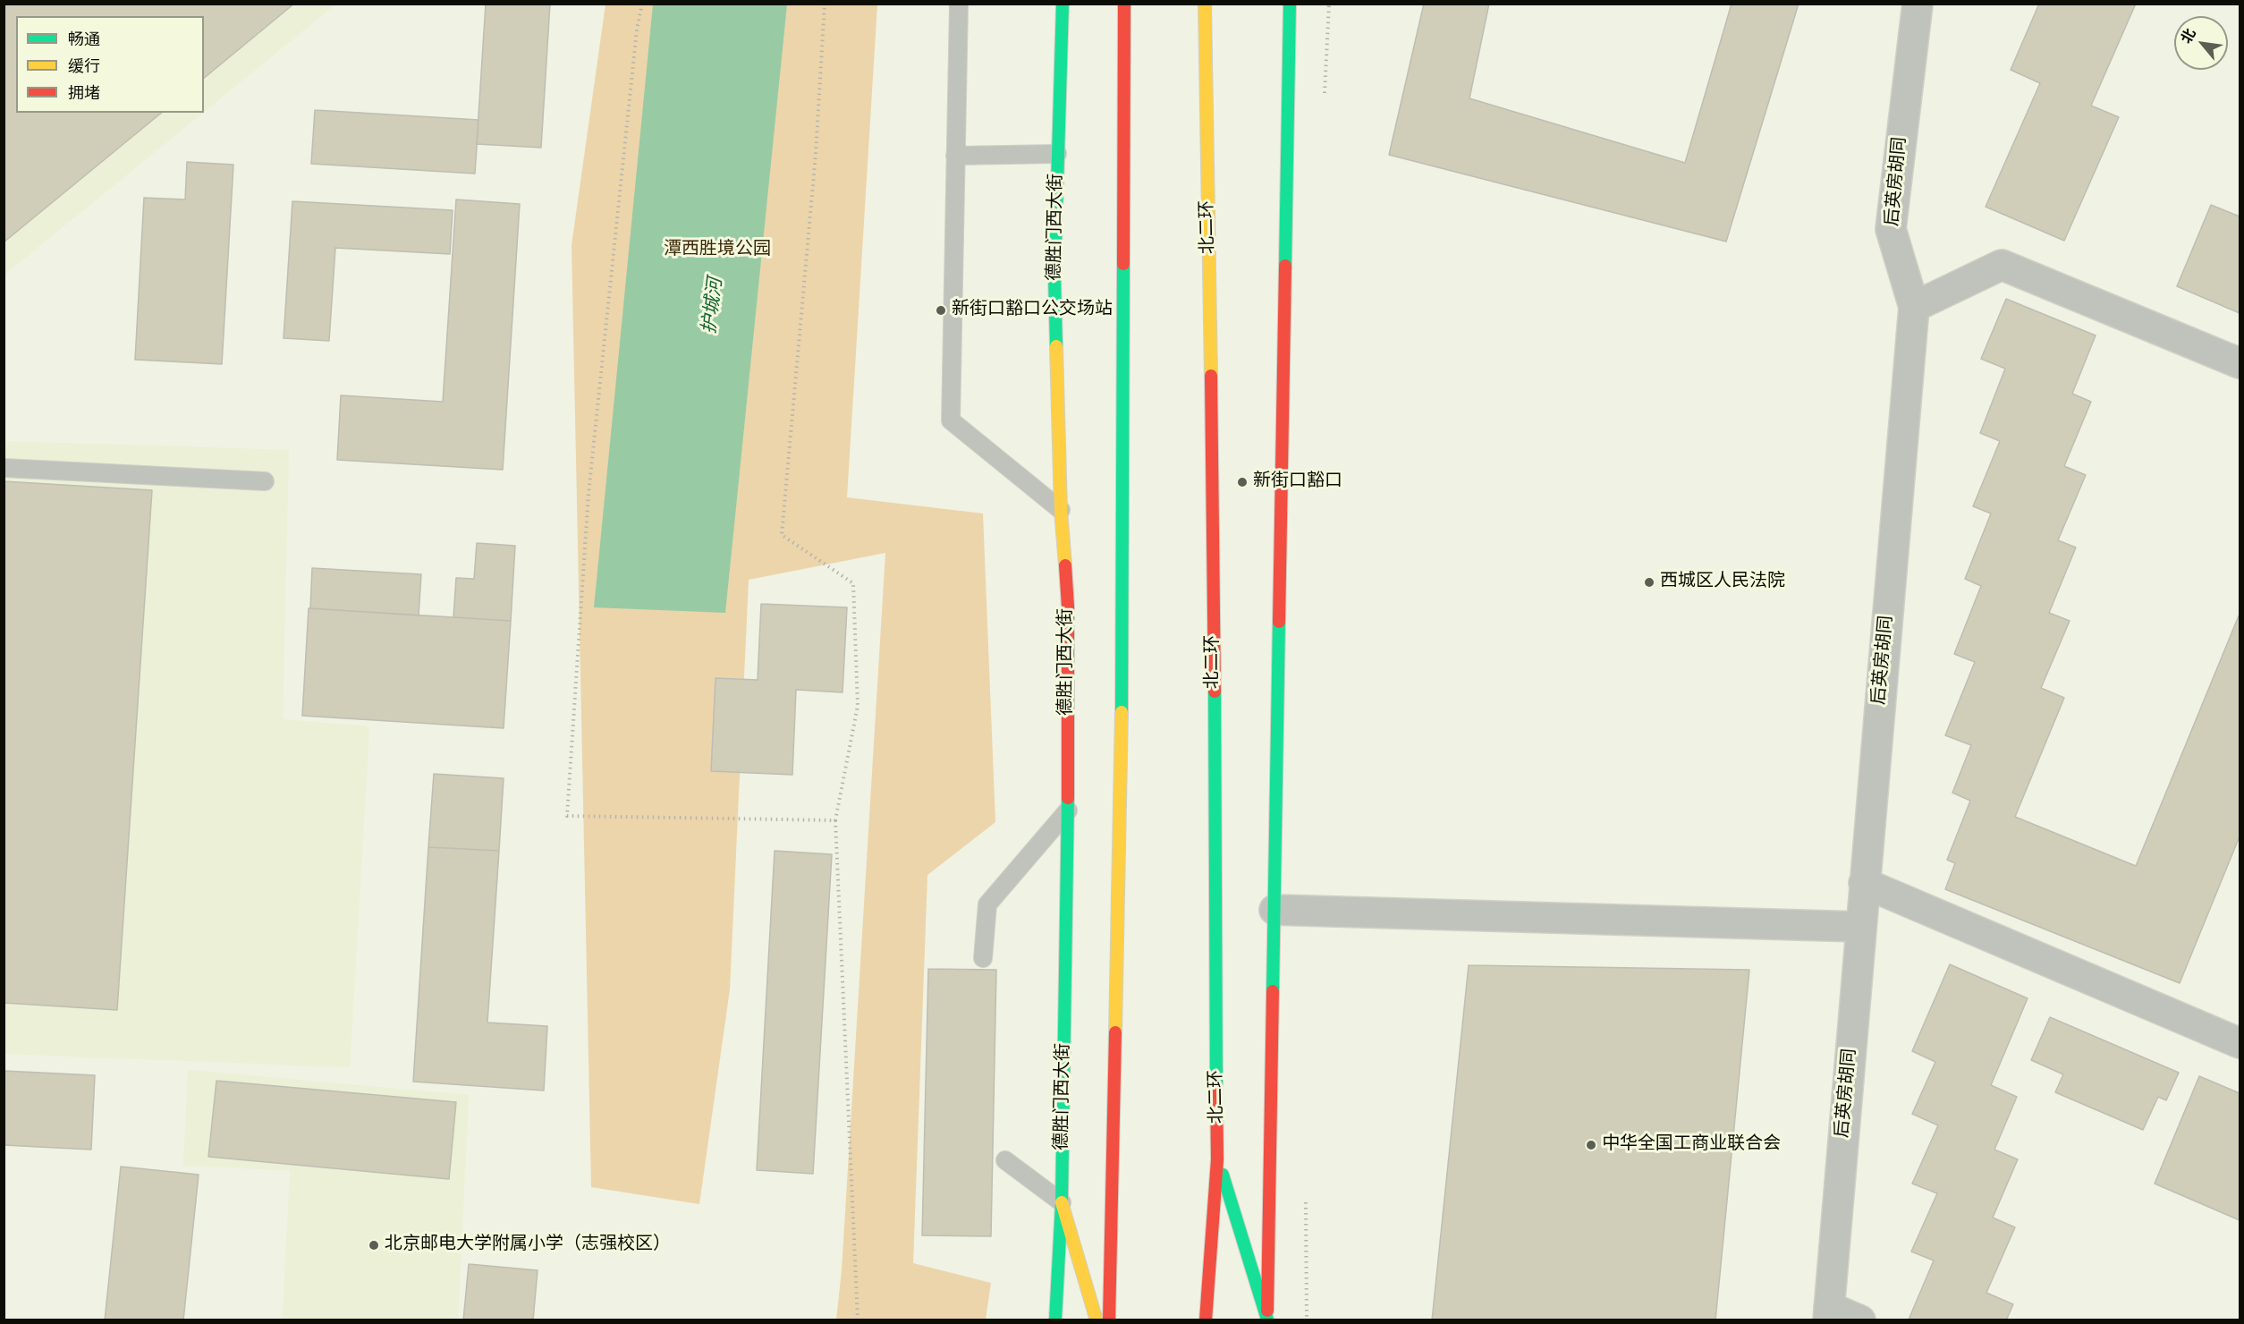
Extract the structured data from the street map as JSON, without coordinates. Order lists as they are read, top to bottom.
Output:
{
  "streets": {
    "main road": ["德胜门西大街", "北二环"],
    "street": ["后英房胡同"]
  },
  "water": ["护城河"],
  "parks": ["潭西胜境公园"],
  "places": [
    "新街口豁口公交场站",
    "新街口豁口",
    "西城区人民法院",
    "中华全国工商业联合会",
    "北京邮电大学附属小学（志强校区）"
  ],
  "legend": ["畅通", "缓行", "拥堵"],
  "north": "top left"
}
